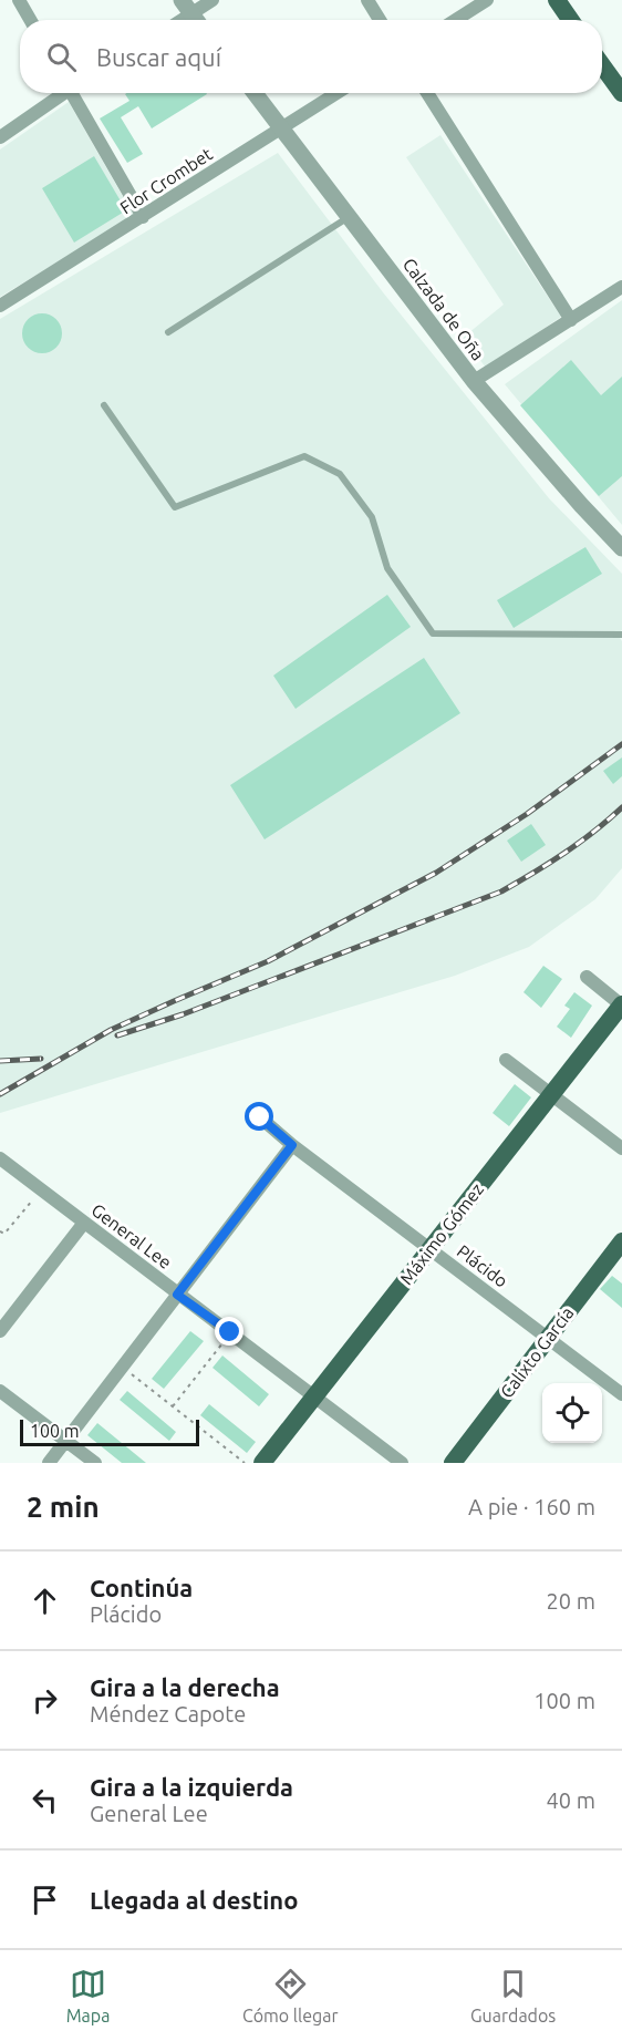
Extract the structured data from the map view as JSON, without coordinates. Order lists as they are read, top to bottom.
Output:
{
  "streets": {
    "main road": ["Máximo Gómez", "Calixto García"],
    "street": [
      "Flor Crombet",
      "Calzada de Oña",
      "General Lee",
      "Plácido"
    ]
  },
  "crossings": [
    ["Flor Crombet", "Calzada de Oña"],
    ["Máximo Gómez", "General Lee"],
    ["Máximo Gómez", "Plácido"],
    ["Plácido", "Calixto García"]
  ],
  "scale_bar": "100 m",
  "page": {
    "search": "Buscar aquí",
    "scale": "100 m",
    "heading": ["2 min", "A pie · 160 m"],
    "list": [
      ["Continúa", "Plácido", "20 m"],
      ["Gira a la derecha", "Méndez Capote", "100 m"],
      ["Gira a la izquierda", "General Lee", "40 m"],
      "Llegada al destino"
    ],
    "nav": ["Mapa", "Cómo llegar", "Guardados"]
  }
}
